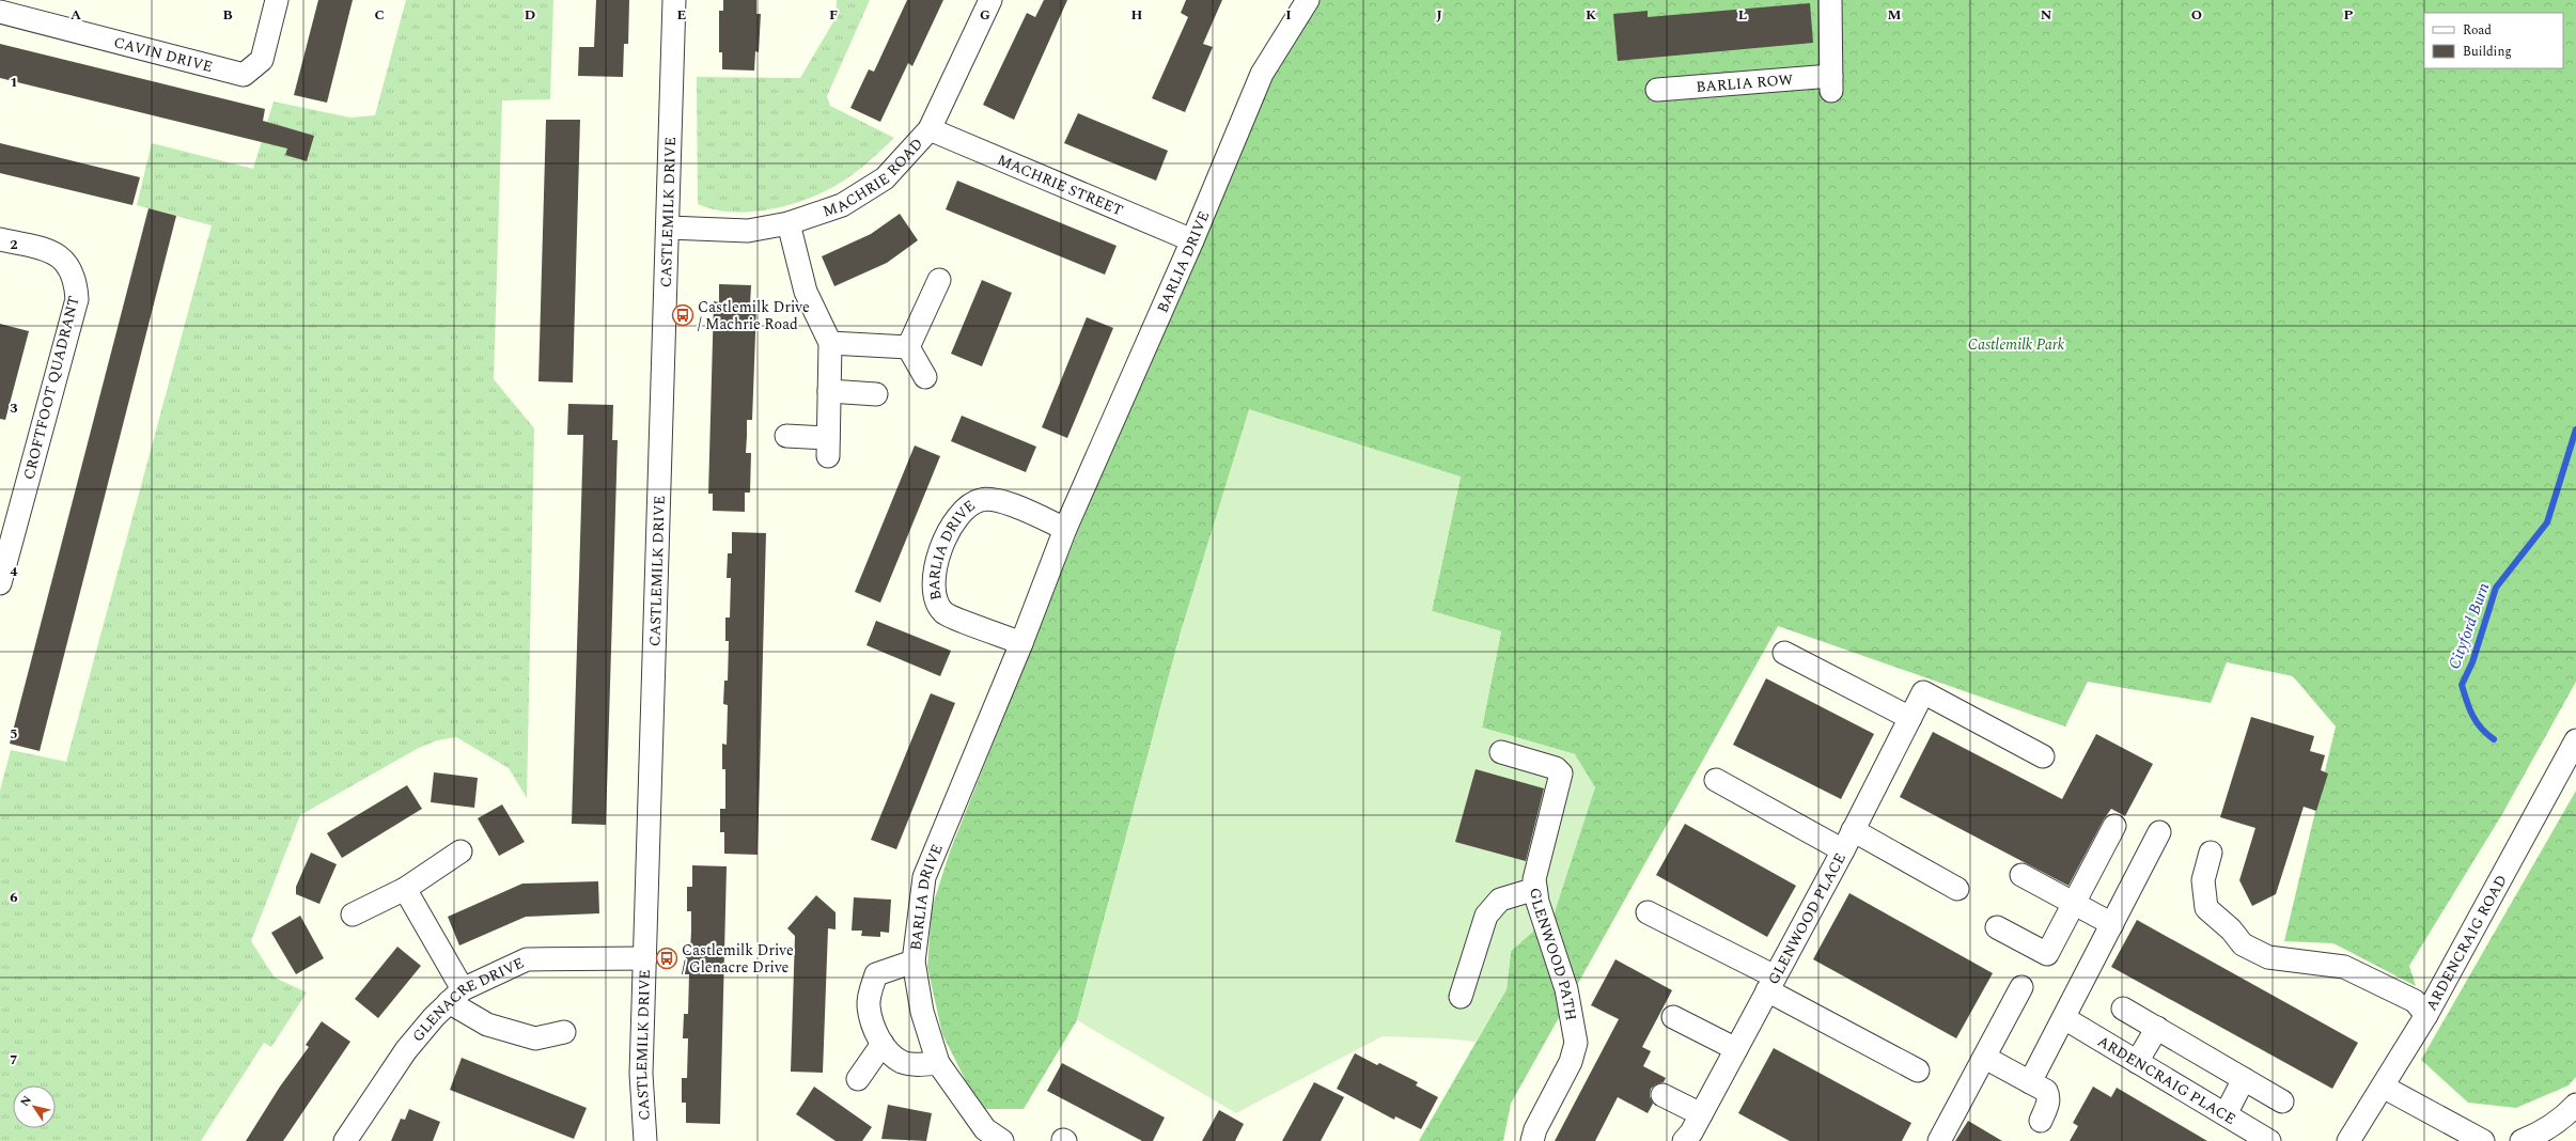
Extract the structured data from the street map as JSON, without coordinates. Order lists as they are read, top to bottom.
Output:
{
  "streets": {
    "street": [
      "CAVIN DRIVE",
      "BARLIA ROW",
      "MACHRIE ROAD",
      "MACHRIE STREET",
      "CASTLEMILK DRIVE",
      "BARLIA DRIVE",
      "CROFTFOOT QUADRANT",
      "GLENWOOD PLACE",
      "ARDENCRAIG ROAD",
      "GLENWOOD PATH",
      "GLENACRE DRIVE",
      "ARDENCRAIG PLACE"
    ]
  },
  "crossings": [
    ["MACHRIE ROAD", "MACHRIE STREET"],
    ["MACHRIE ROAD", "CASTLEMILK DRIVE"],
    ["MACHRIE STREET", "BARLIA DRIVE"],
    ["CASTLEMILK DRIVE", "GLENACRE DRIVE"]
  ],
  "water": ["Cityford Burn"],
  "parks": ["Castlemilk Park"],
  "places": {
    "bus stop": ["Castlemilk Drive / Machrie Road", "Castlemilk Drive / Glenacre Drive"]
  },
  "legend": ["Road", "Building"],
  "north": "top left",
  "grid": {
    "columns": [
      "A",
      "B",
      "C",
      "D",
      "E",
      "F",
      "G",
      "H",
      "I",
      "J",
      "K",
      "L",
      "M",
      "N",
      "O",
      "P"
    ],
    "rows": [
      "1",
      "2",
      "3",
      "4",
      "5",
      "6",
      "7"
    ]
  }
}
